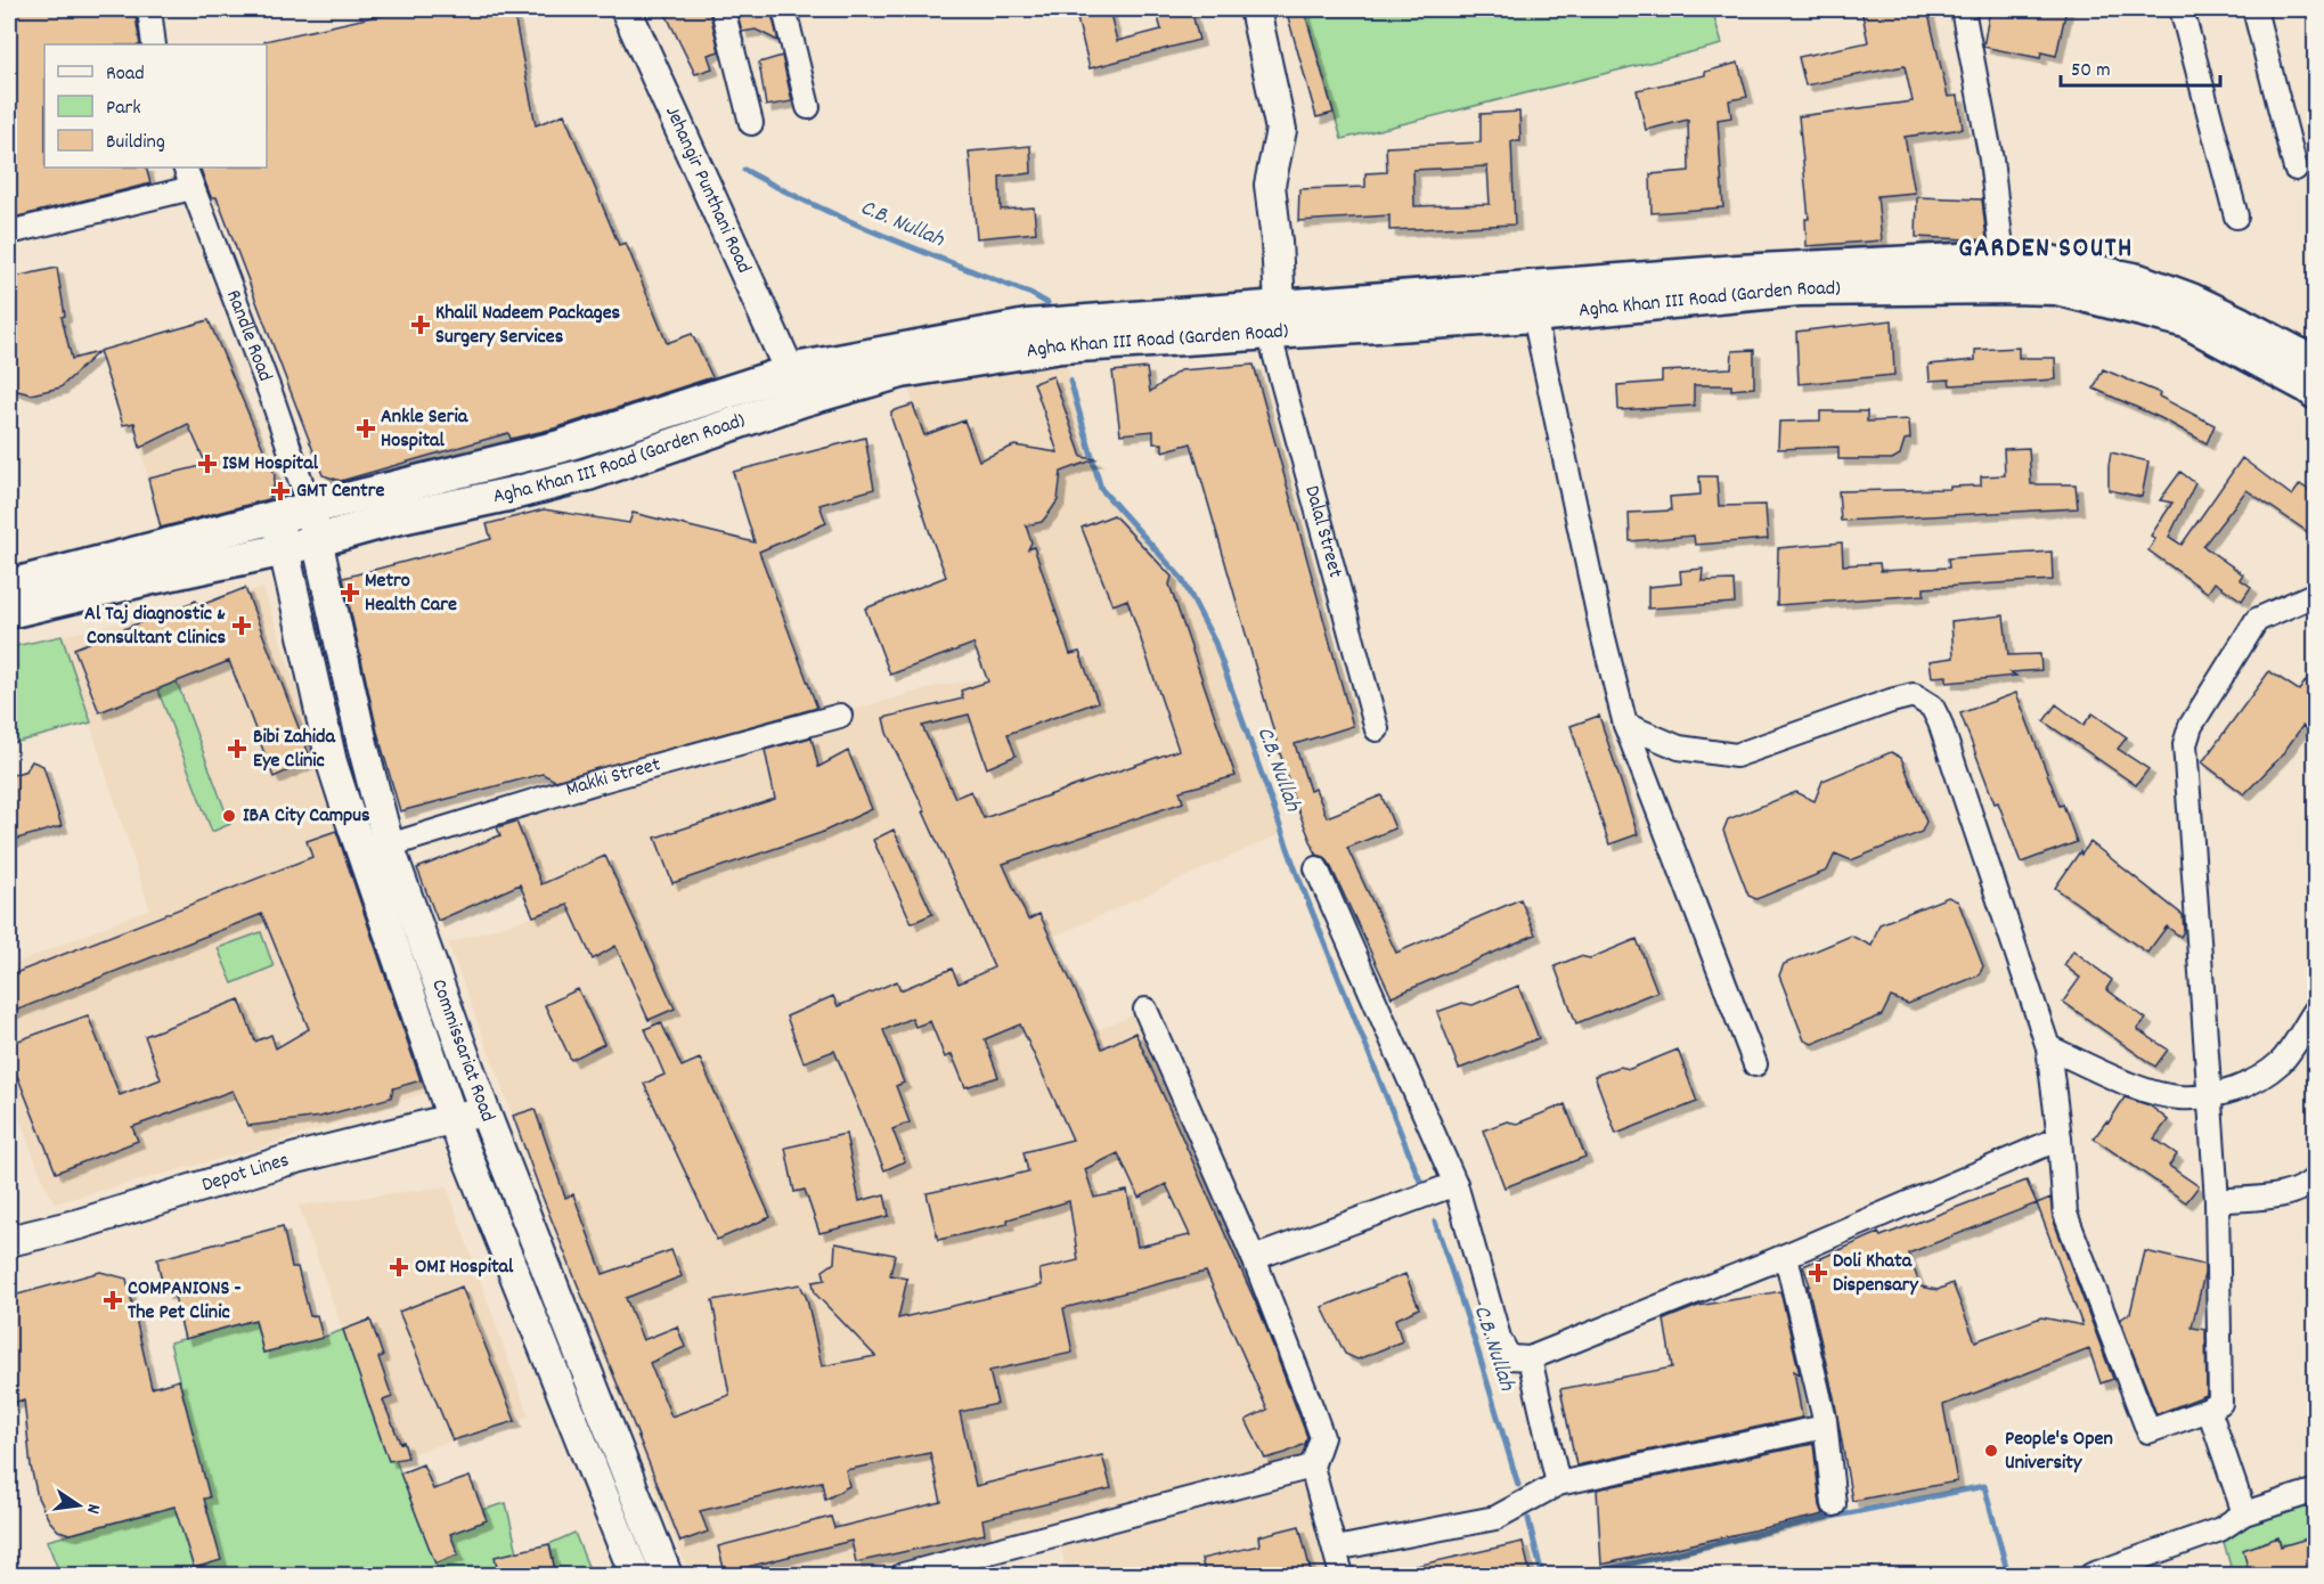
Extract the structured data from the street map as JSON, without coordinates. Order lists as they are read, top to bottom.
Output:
{
  "streets": {
    "main road": ["Agha Khan III Road (Garden Road)"],
    "street": [
      "Jehangir Punthani Road",
      "Randle Road",
      "Dalal Street",
      "Makki Street",
      "Commissariat Road",
      "Depot Lines"
    ]
  },
  "crossings": [
    ["Jehangir Punthani Road", "Agha Khan III Road (Garden Road)"],
    ["Agha Khan III Road (Garden Road)", "Randle Road"],
    ["Agha Khan III Road (Garden Road)", "Dalal Street"],
    ["Agha Khan III Road (Garden Road)", "Commissariat Road"],
    ["Randle Road", "Commissariat Road"],
    ["Makki Street", "Commissariat Road"],
    ["Commissariat Road", "Depot Lines"]
  ],
  "districts": ["GARDEN SOUTH"],
  "water": ["C.B. Nullah"],
  "places": {
    "health": [
      "Khalil Nadeem Packages Surgery Services",
      "Ankle Seria Hospital",
      "ISM Hospital",
      "GMT Centre",
      "Metro Health Care",
      "Al Taj diagnostic & Consultant Clinics",
      "Bibi Zahida Eye Clinic",
      "OMI Hospital",
      "Doli Khata Dispensary",
      "COMPANIONS - The Pet Clinic"
    ],
    "other": ["IBA City Campus", "People's Open University"]
  },
  "legend": ["Road", "Park", "Building"],
  "scale_bar": "50 m",
  "north": "right"
}
